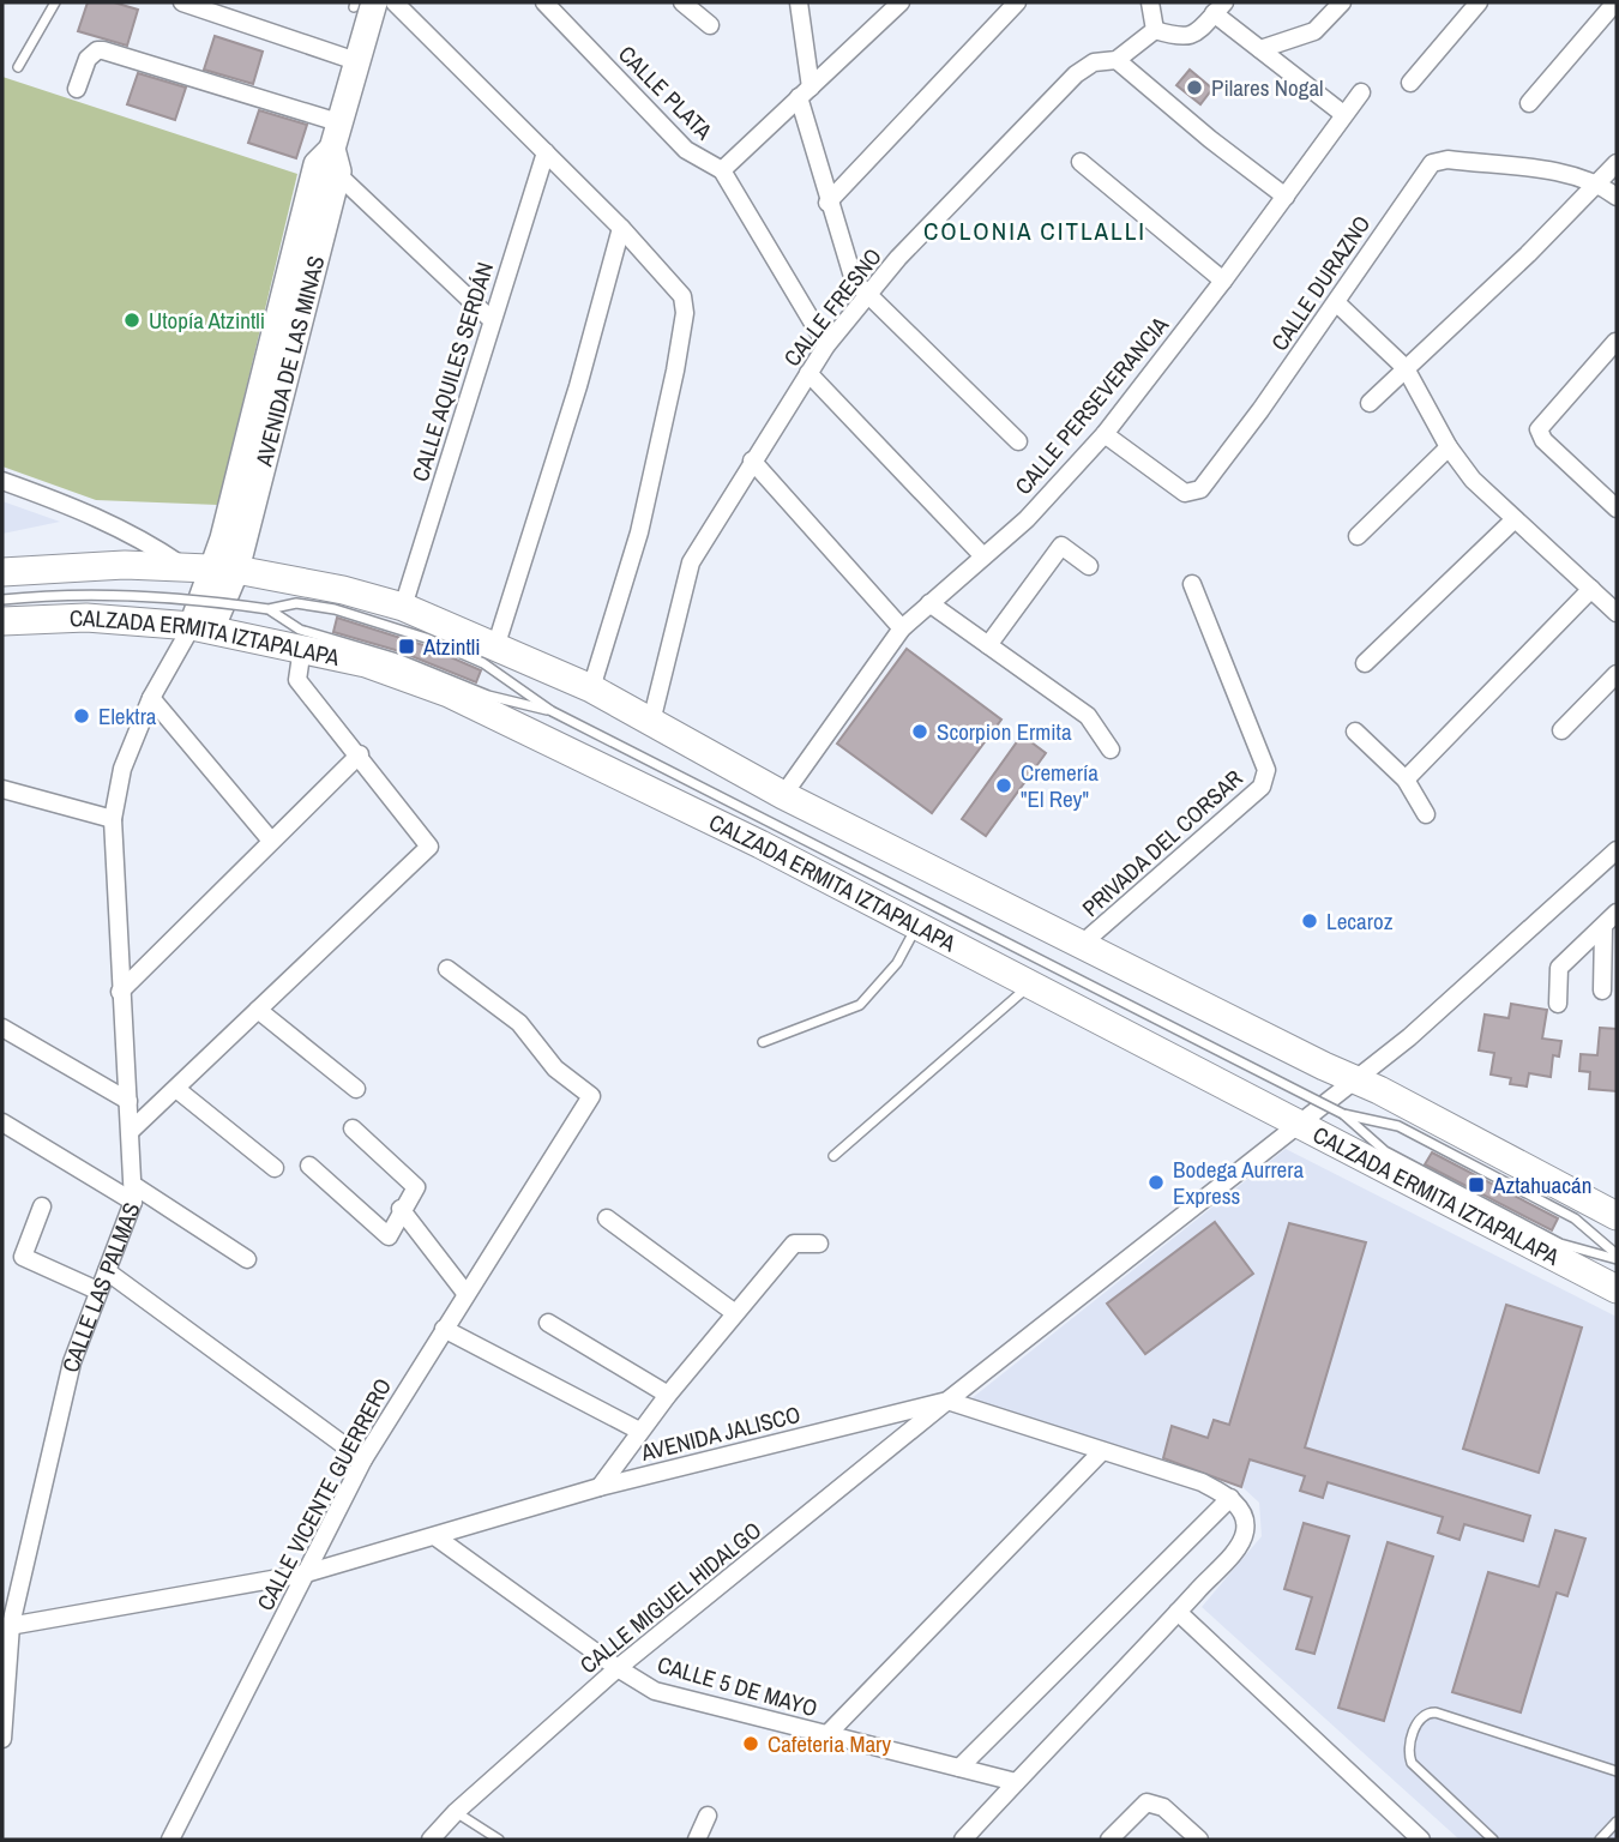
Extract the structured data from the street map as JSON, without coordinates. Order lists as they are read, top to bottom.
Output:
{
  "streets": {
    "main road": ["CALZADA ERMITA IZTAPALAPA"],
    "street": [
      "CALLE PLATA",
      "CALLE DURAZNO",
      "CALLE FRESNO",
      "AVENIDA DE LAS MINAS",
      "CALLE AQUILES SERDÁN",
      "CALLE PERSEVERANCIA",
      "PRIVADA DEL CORSAR",
      "CALLE LAS PALMAS",
      "AVENIDA JALISCO",
      "CALLE VICENTE GUERRERO",
      "CALLE MIGUEL HIDALGO",
      "CALLE 5 DE MAYO"
    ]
  },
  "crossings": [
    ["CALLE PLATA", "CALLE FRESNO"],
    ["CALLE DURAZNO", "CALLE PERSEVERANCIA"],
    ["AVENIDA DE LAS MINAS", "CALLE LAS PALMAS"],
    ["CALZADA ERMITA IZTAPALAPA", "CALLE LAS PALMAS"],
    ["CALZADA ERMITA IZTAPALAPA", "AVENIDA JALISCO"],
    ["CALLE LAS PALMAS", "AVENIDA JALISCO"],
    ["AVENIDA JALISCO", "CALLE VICENTE GUERRERO"],
    ["AVENIDA JALISCO", "CALLE MIGUEL HIDALGO"],
    ["AVENIDA JALISCO", "CALLE 5 DE MAYO"],
    ["CALLE MIGUEL HIDALGO", "CALLE 5 DE MAYO"]
  ],
  "districts": ["COLONIA CITLALLI"],
  "places": {
    "other": [
      "Pilares Nogal",
      "Utopía Atzintli",
      "Elektra",
      "Scorpion Ermita",
      "Cremería \"El Rey\"",
      "Lecaroz",
      "Bodega Aurrera Express",
      "Cafeteria Mary"
    ],
    "transit": ["Atzintli", "Aztahuacán"]
  }
}
